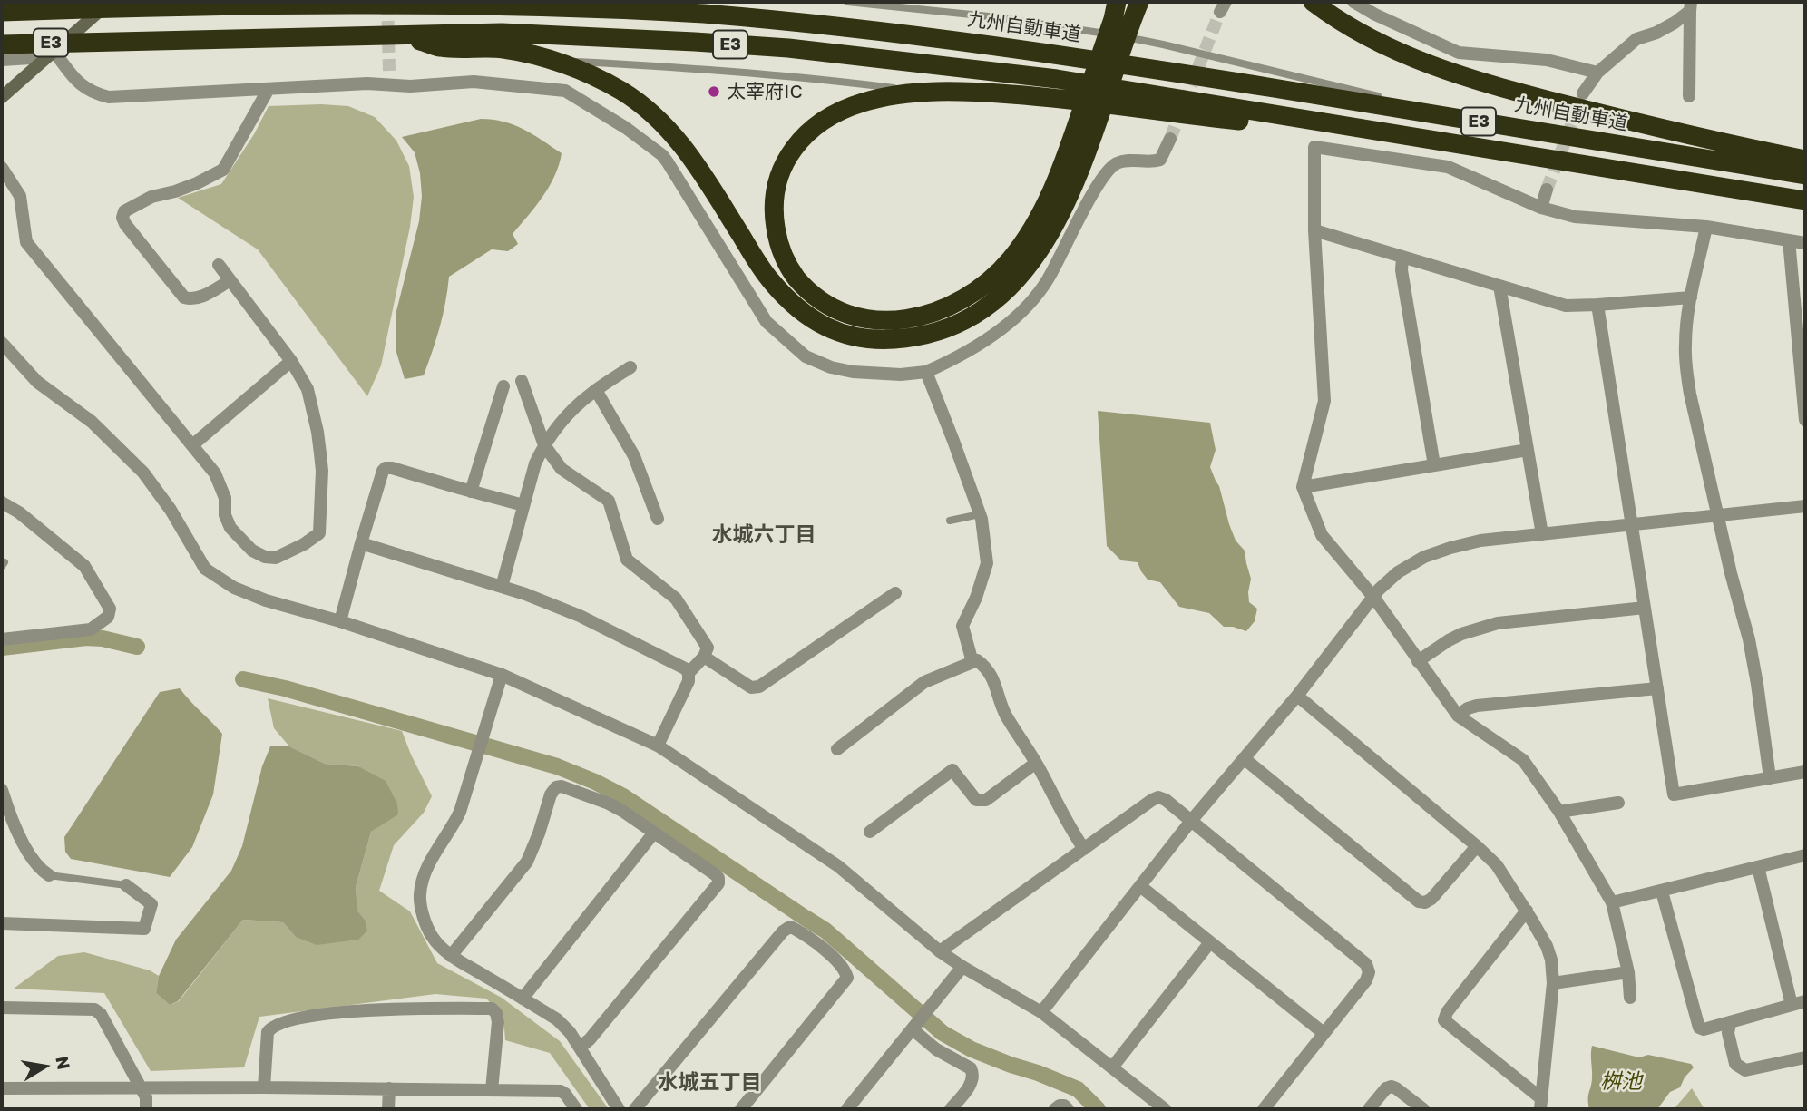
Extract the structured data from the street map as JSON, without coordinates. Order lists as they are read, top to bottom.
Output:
{
  "streets": {
    "highway": ["九州自動車道", "E3"]
  },
  "districts": ["水城六丁目", "水城五丁目"],
  "water": ["桝池"],
  "places": ["太宰府IC"],
  "north": "right"
}
